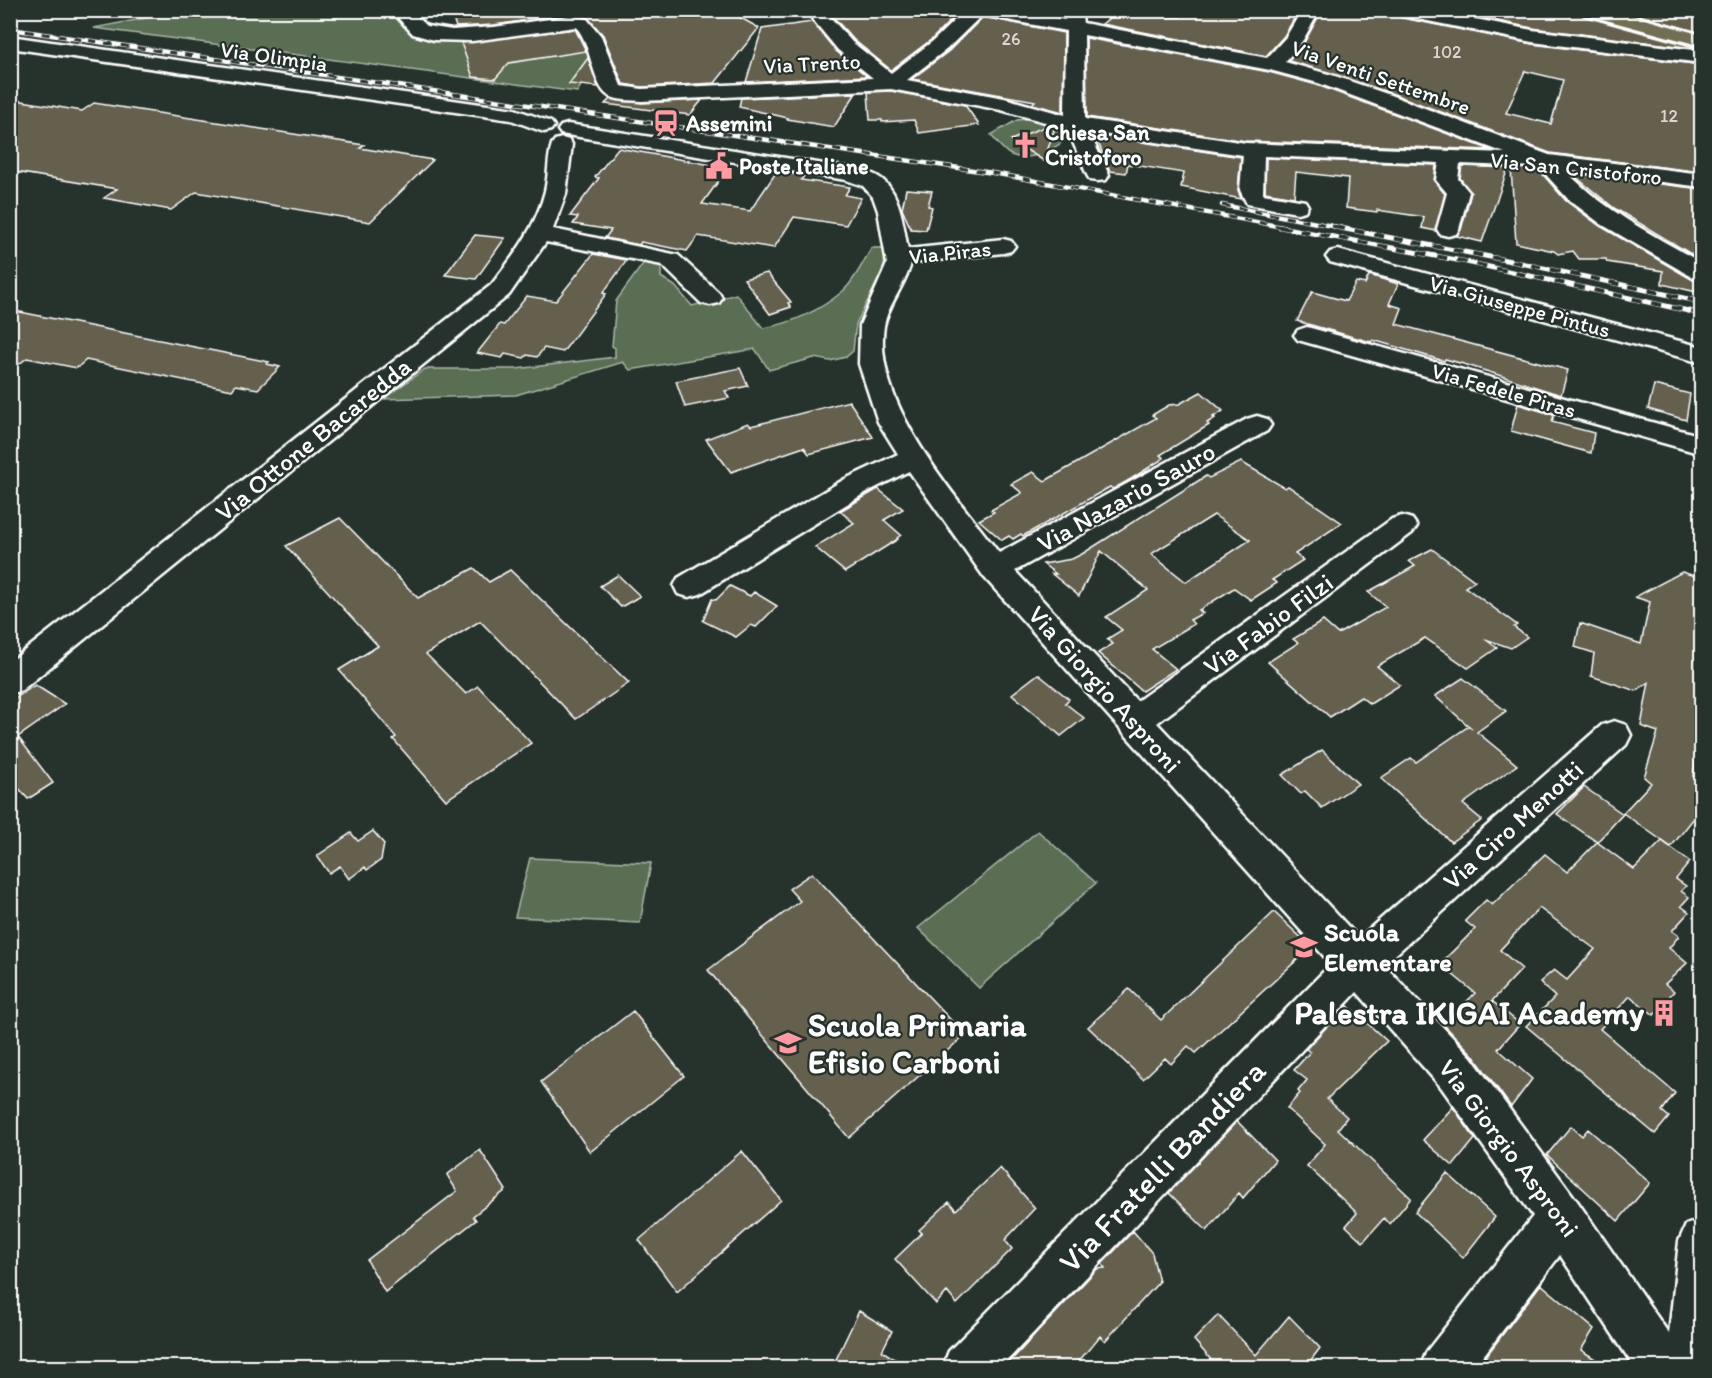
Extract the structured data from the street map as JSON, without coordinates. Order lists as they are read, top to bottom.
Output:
{
  "streets": {
    "street": [
      "Via Olimpia",
      "Via Trento",
      "Via Venti Settembre",
      "Via San Cristoforo",
      "Via Piras",
      "Via Giuseppe Pintus",
      "Via Fedele Piras",
      "Via Ottone Bacaredda",
      "Via Nazario Sauro",
      "Via Fabio Filzi",
      "Via Giorgio Asproni",
      "Via Ciro Menotti",
      "Via Fratelli Bandiera"
    ]
  },
  "crossings": [
    ["Via Olimpia", "Via Ottone Bacaredda"],
    ["Via Olimpia", "Via Giorgio Asproni"],
    ["Via Trento", "Via San Cristoforo"],
    ["Via Venti Settembre", "Via San Cristoforo"],
    ["Via Piras", "Via Giorgio Asproni"],
    ["Via Ottone Bacaredda", "Via Giorgio Asproni"],
    ["Via Nazario Sauro", "Via Giorgio Asproni"],
    ["Via Fabio Filzi", "Via Giorgio Asproni"],
    ["Via Giorgio Asproni", "Via Ciro Menotti"],
    ["Via Giorgio Asproni", "Via Fratelli Bandiera"],
    ["Via Ciro Menotti", "Via Fratelli Bandiera"]
  ],
  "places": {
    "station": ["Assemini"],
    "church": ["Chiesa San Cristoforo"],
    "public building": ["Poste Italiane"],
    "school or university": ["Scuola Elementare", "Scuola Primaria Efisio Carboni"],
    "building": ["Palestra IKIGAI Academy"]
  },
  "house_numbers": ["26", "102", "12"]
}
